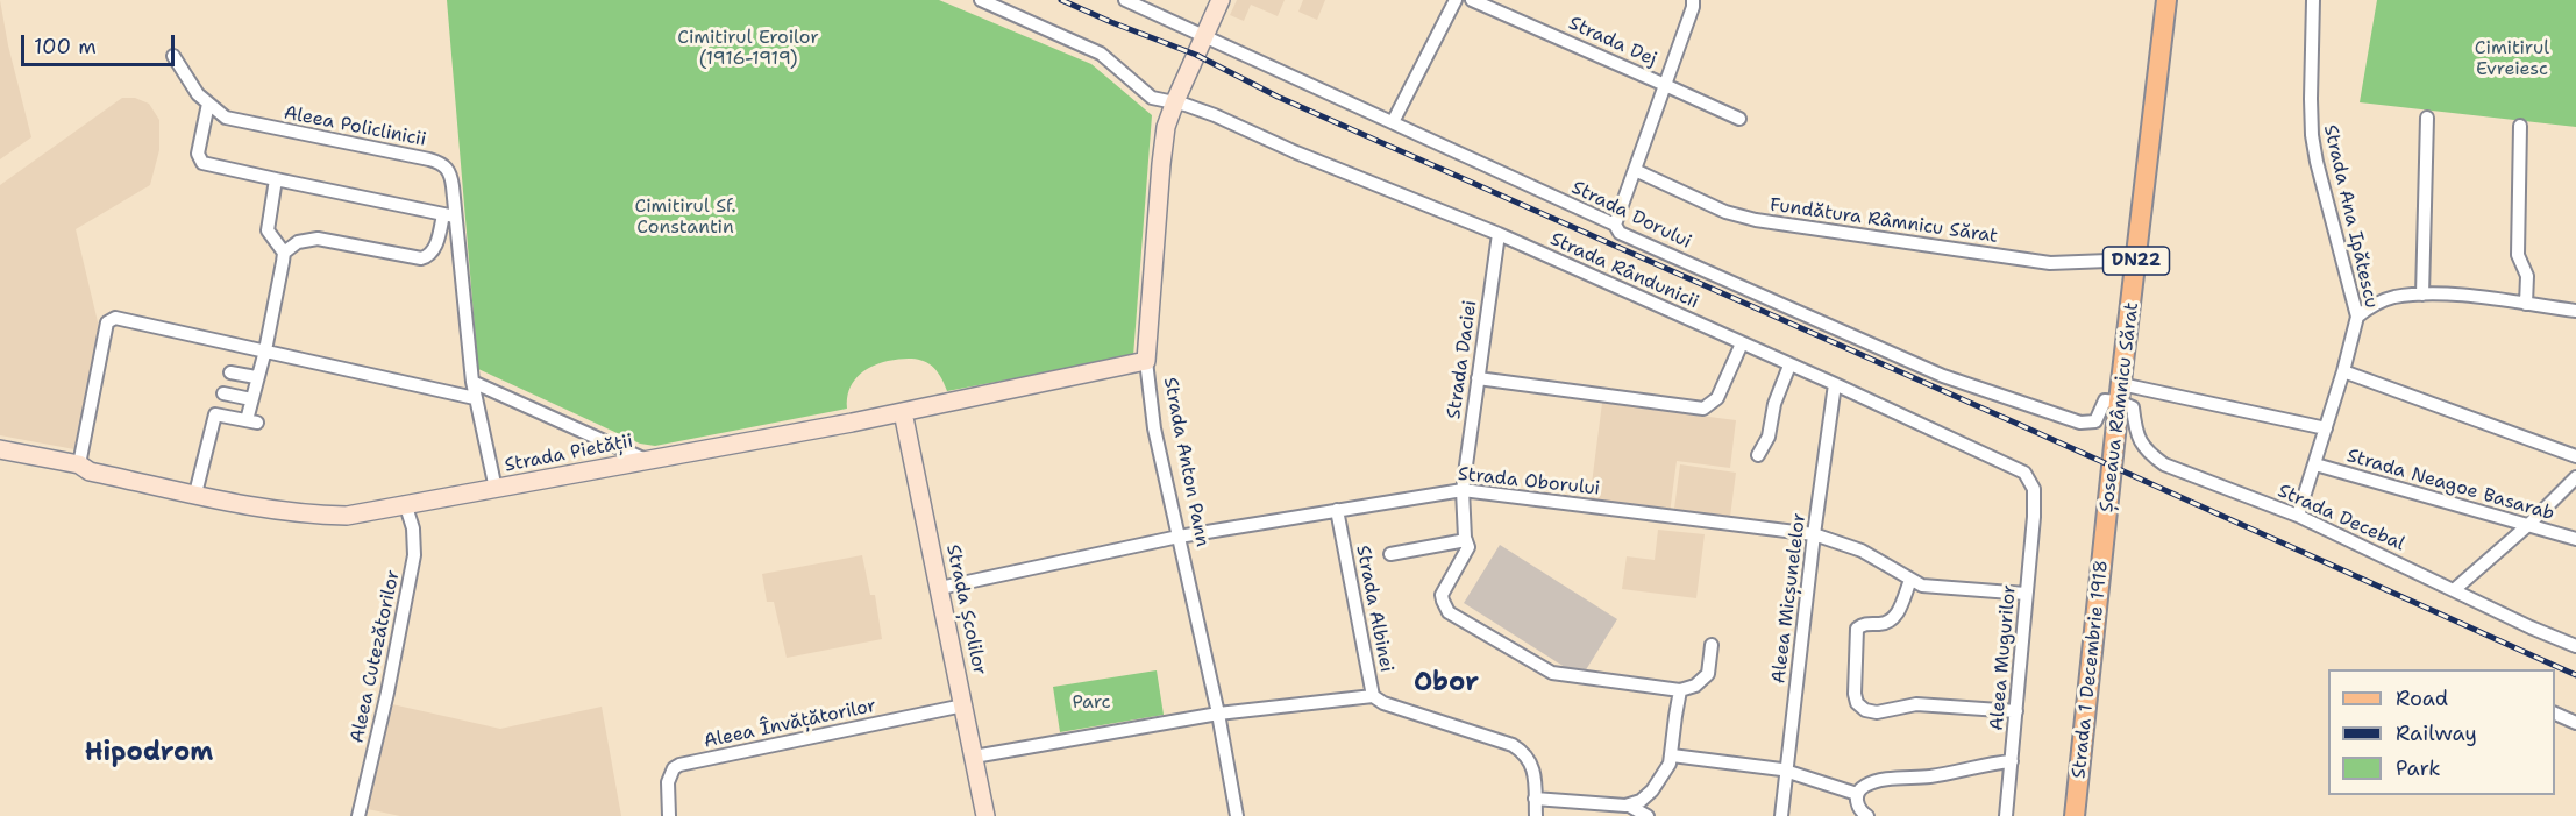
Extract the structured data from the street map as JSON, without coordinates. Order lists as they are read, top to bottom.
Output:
{
  "streets": {
    "main road": ["DN22", "Șoseaua Râmnicu Sărat", "Strada 1 Decembrie 1918"],
    "street": [
      "Strada Dej",
      "Aleea Policlinicii",
      "Strada Dorului",
      "Strada Ana Ipătescu",
      "Fundătura Râmnicu Sărat",
      "Strada Rândunicii",
      "Strada Daciei",
      "Strada Pietății",
      "Strada Anton Pann",
      "Strada Oborului",
      "Strada Neagoe Basarab",
      "Strada Decebal",
      "Aleea Micșunelelor",
      "Strada Albinei",
      "Strada Școlilor",
      "Aleea Cutezătorilor",
      "Aleea Mugurilor",
      "Aleea Învățătorilor"
    ]
  },
  "crossings": [
    ["Aleea Policlinicii", "Strada Pietății"],
    ["Strada Dorului", "Șoseaua Râmnicu Sărat"],
    ["Strada Dorului", "Strada Anton Pann"],
    ["Strada Dorului", "Strada Decebal"],
    ["Strada Ana Ipătescu", "Strada Neagoe Basarab"],
    ["Strada Ana Ipătescu", "Strada Decebal"],
    ["Fundătura Râmnicu Sărat", "Șoseaua Râmnicu Sărat"],
    ["Strada Rândunicii", "Strada Daciei"],
    ["Strada Rândunicii", "Strada Anton Pann"],
    ["Strada Rândunicii", "Aleea Micșunelelor"],
    ["Strada Rândunicii", "Aleea Mugurilor"],
    ["Strada Daciei", "Strada Oborului"],
    ["Șoseaua Râmnicu Sărat", "Strada Decebal"],
    ["Șoseaua Râmnicu Sărat", "Strada 1 Decembrie 1918"],
    ["Strada Pietății", "Strada Anton Pann"],
    ["Strada Pietății", "Strada Școlilor"],
    ["Strada Pietății", "Aleea Cutezătorilor"],
    ["Strada Anton Pann", "Strada Oborului"],
    ["Strada Oborului", "Aleea Micșunelelor"],
    ["Strada Oborului", "Strada Albinei"],
    ["Strada Oborului", "Strada Școlilor"],
    ["Strada Oborului", "Aleea Mugurilor"],
    ["Strada Școlilor", "Aleea Învățătorilor"]
  ],
  "districts": ["Obor", "Hipodrom"],
  "parks": [
    "Cimitirul Eroilor (1916-1919)",
    "Cimitirul Evreiesc",
    "Cimitirul Sf. Constantin",
    "Parc"
  ],
  "legend": ["Road", "Railway", "Park"],
  "scale_bar": "100 m"
}
